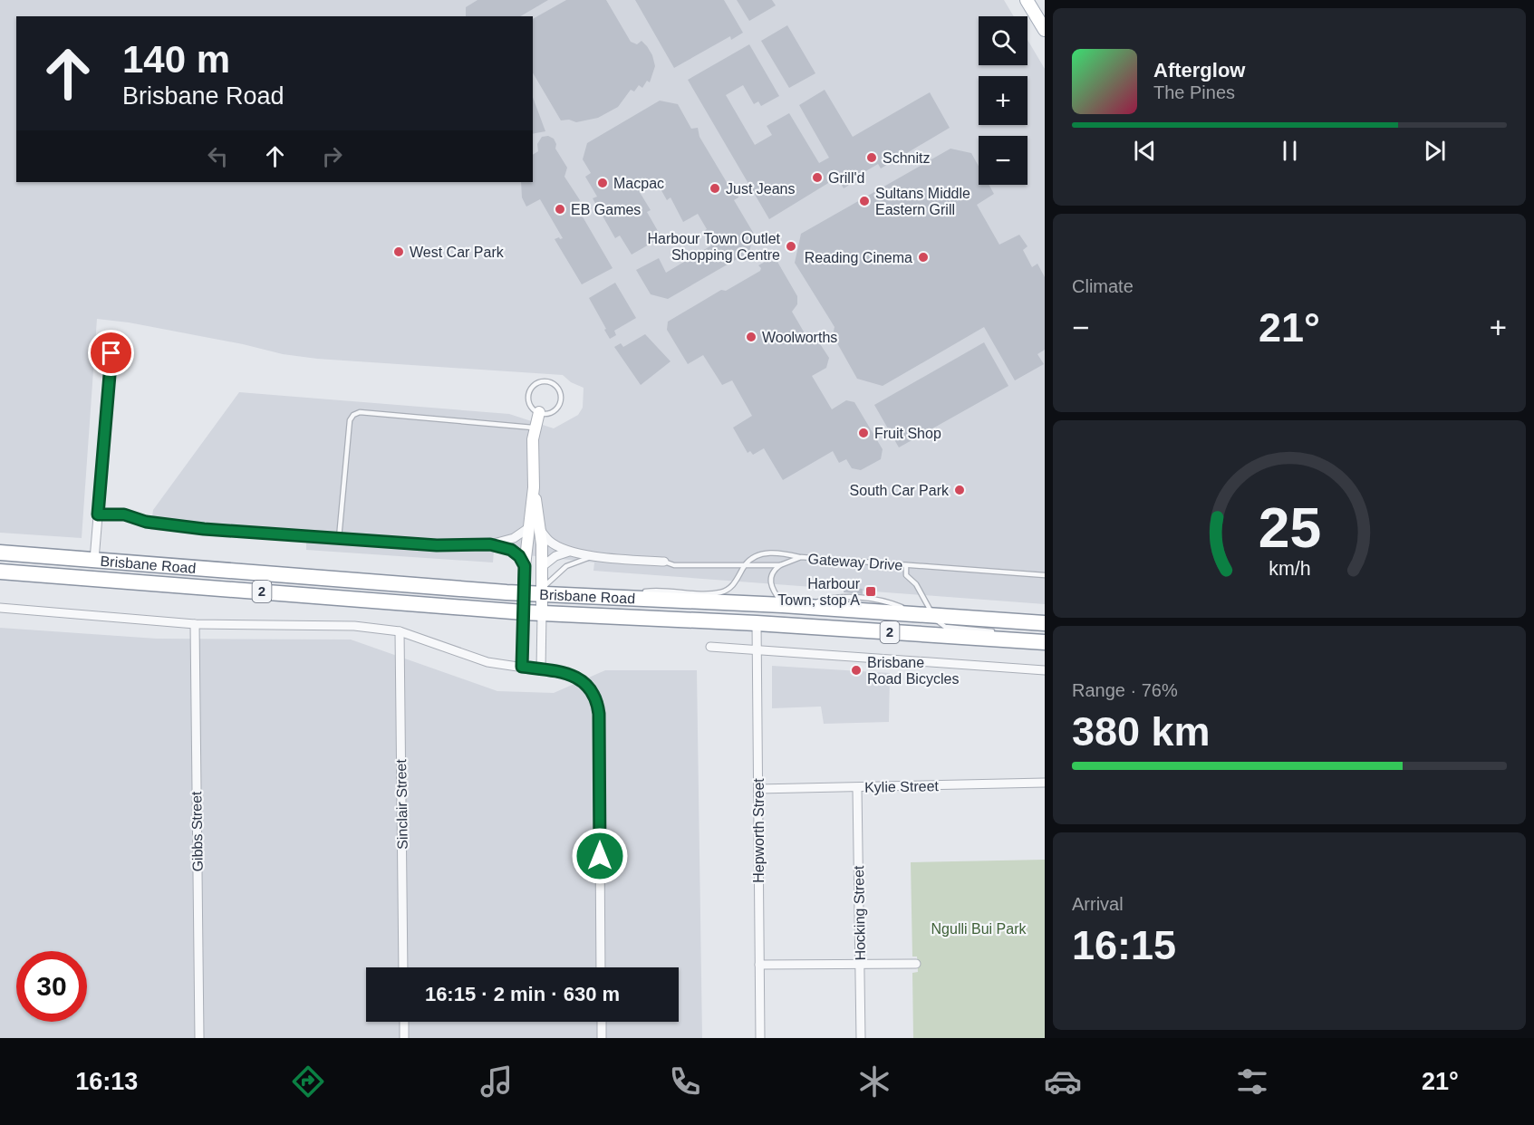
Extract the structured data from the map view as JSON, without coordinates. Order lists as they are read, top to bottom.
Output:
{
  "streets": {
    "highway": ["Brisbane Road", "2"],
    "street": [
      "Gateway Drive",
      "Kylie Street",
      "Sinclair Street",
      "Hepworth Street",
      "Gibbs Street",
      "Hocking Street"
    ]
  },
  "crossings": [
    ["Brisbane Road", "Hepworth Street"],
    ["Kylie Street", "Hepworth Street"],
    ["Kylie Street", "Hocking Street"]
  ],
  "parks": ["Ngulli Bui Park"],
  "places": {
    "other": [
      "Schnitz",
      "Grill'd",
      "Macpac",
      "Just Jeans",
      "Sultans Middle Eastern Grill",
      "EB Games",
      "Harbour Town Outlet Shopping Centre",
      "West Car Park",
      "Reading Cinema",
      "Woolworths",
      "Fruit Shop",
      "South Car Park",
      "Brisbane Road Bicycles"
    ],
    "transit": ["Harbour Town, stop A"]
  },
  "page": {
    "map_buttons": ["+", "−"],
    "turn": ["140 m", "Brisbane Road"],
    "song": ["Afterglow", "The Pines"],
    "tile": [
      "Climate",
      ["Range · 76%", "380 km"],
      ["Arrival", "16:15"]
    ],
    "heat": ["−", "21°", "+"],
    "limit": "30",
    "trip": "16:15 · 2 min · 630 m",
    "tabs": ["16:13", "21°"],
    "gauge": ["25", "km/h"]
  }
}
